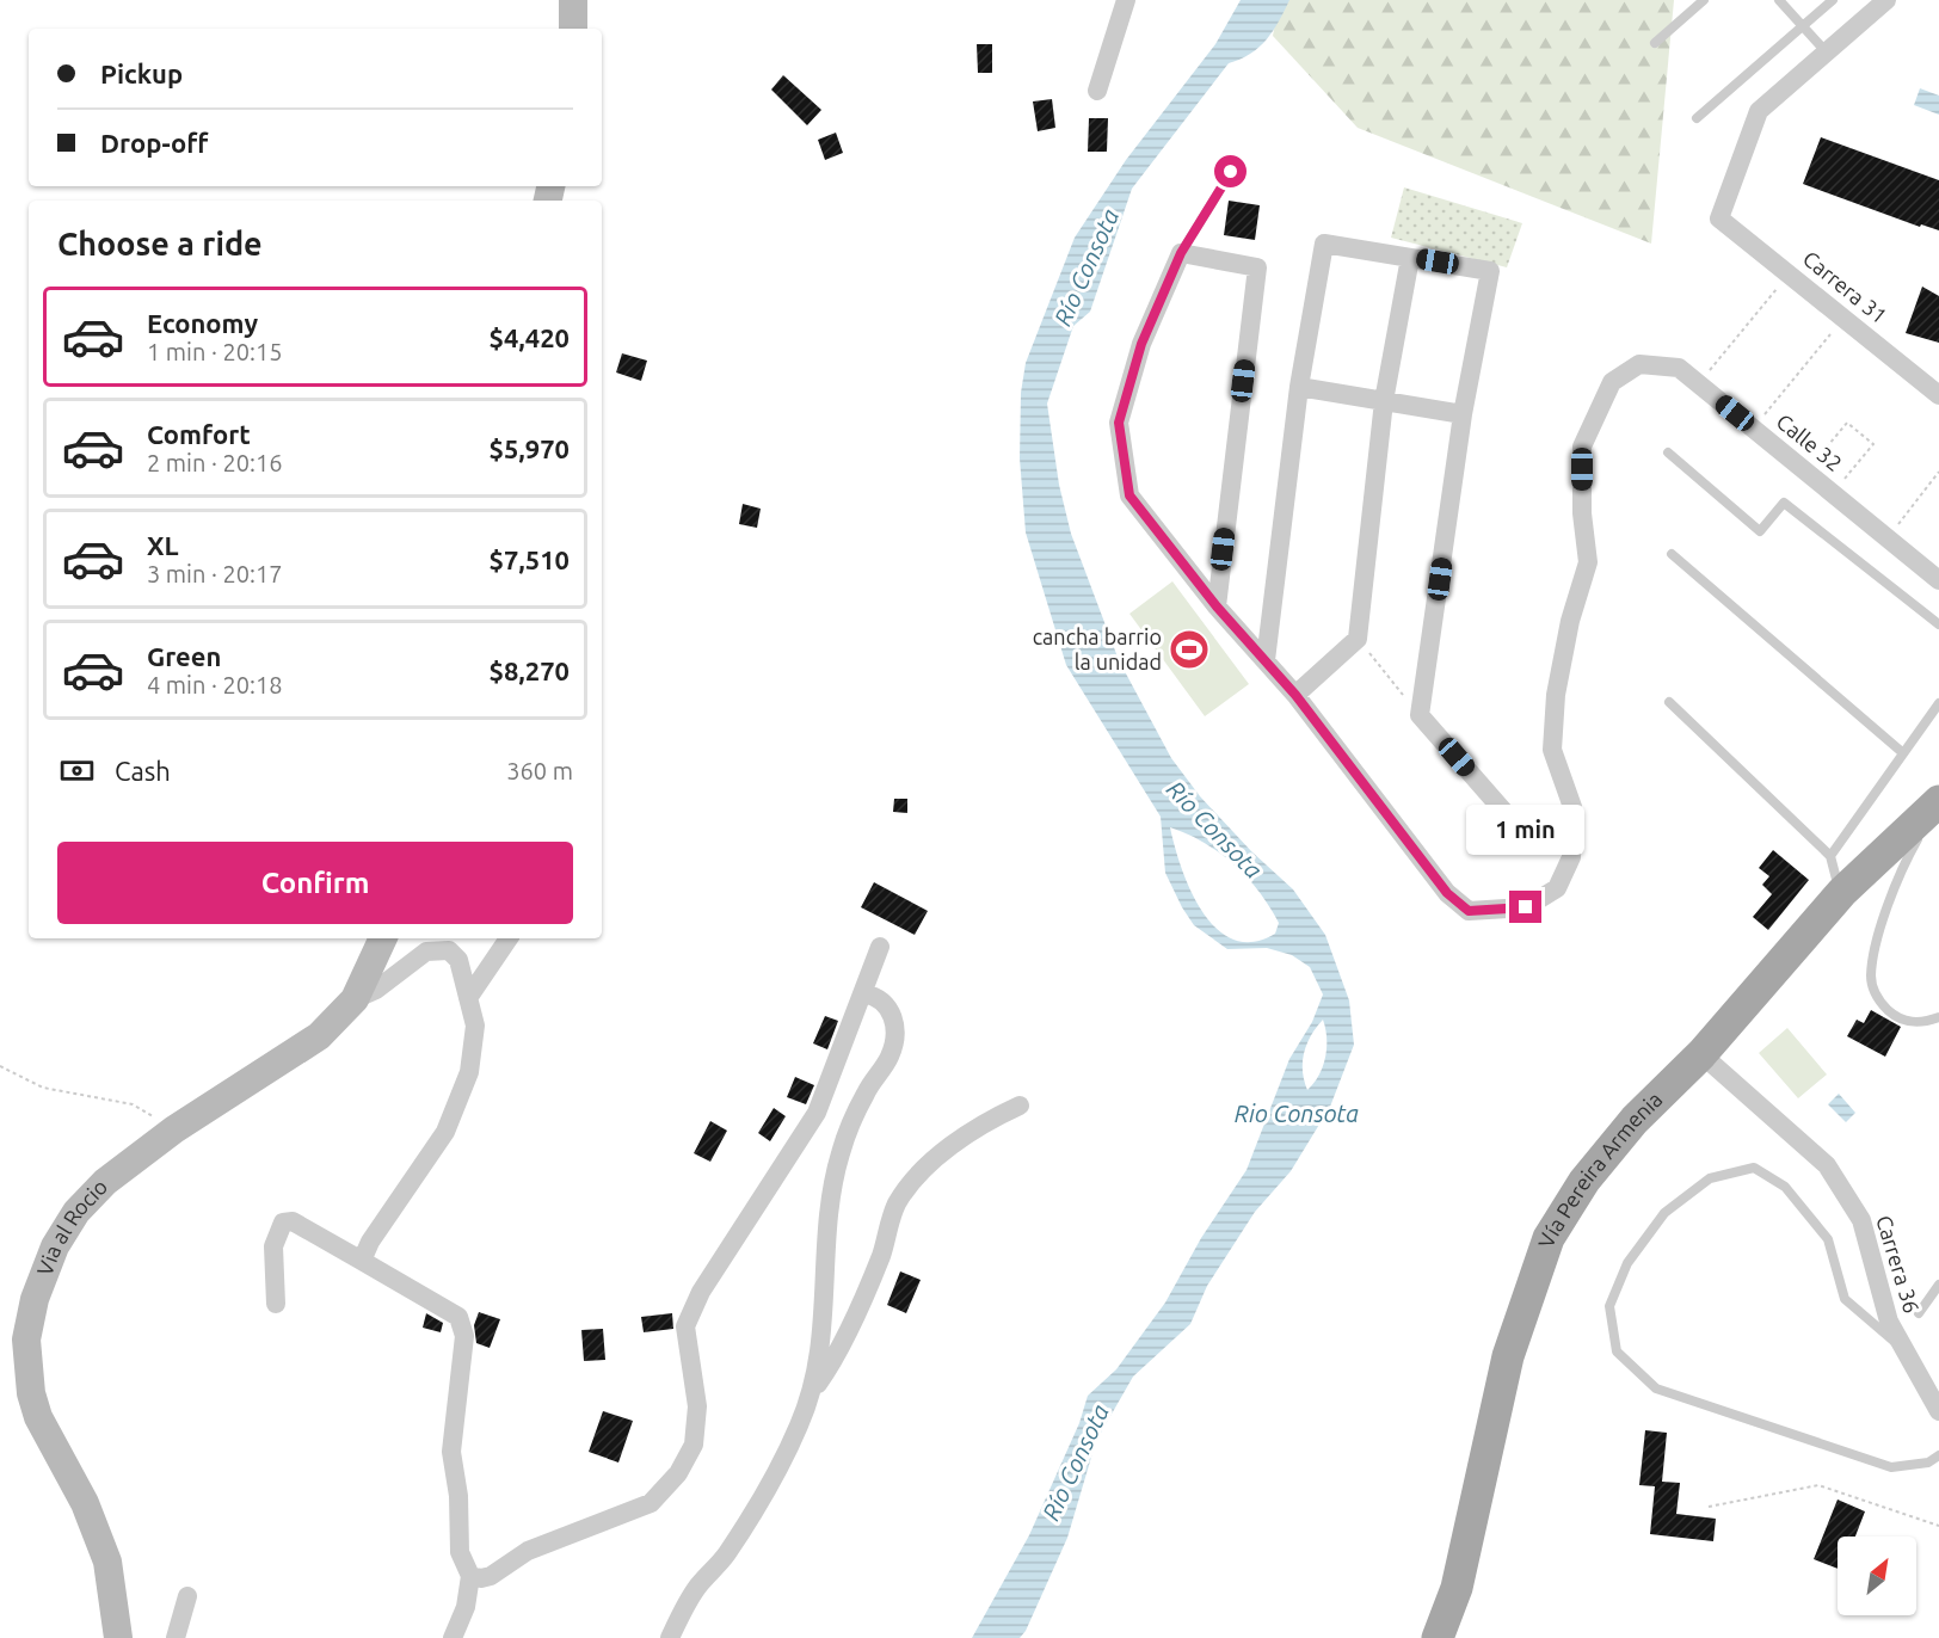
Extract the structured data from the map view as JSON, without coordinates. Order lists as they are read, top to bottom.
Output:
{
  "streets": {
    "main road": ["Vía Pereira Armenia", "Via al Rocio"],
    "street": ["Carrera 31", "Calle 32", "Carrera 36"]
  },
  "crossings": [
    ["Vía Pereira Armenia", "Carrera 36"]
  ],
  "water": ["Río Consota", "Rio Consota"],
  "places": {
    "sports": ["cancha barrio la unidad"]
  },
  "north": "top right",
  "page": {
    "banner": ["Pickup", "Drop-off"],
    "heading": "Choose a ride",
    "list": [
      {
        "name": "Economy",
        "note": "1 min · 20:15",
        "value": "$4,420"
      },
      {
        "name": "Comfort",
        "note": "2 min · 20:16",
        "value": "$5,970"
      },
      {
        "name": "XL",
        "note": "3 min · 20:17",
        "value": "$7,510"
      },
      {
        "name": "Green",
        "note": "4 min · 20:18",
        "value": "$8,270"
      }
    ],
    "pay": ["Cash", "360 m"],
    "bubble": "1 min",
    "buttons": "Confirm"
  }
}
